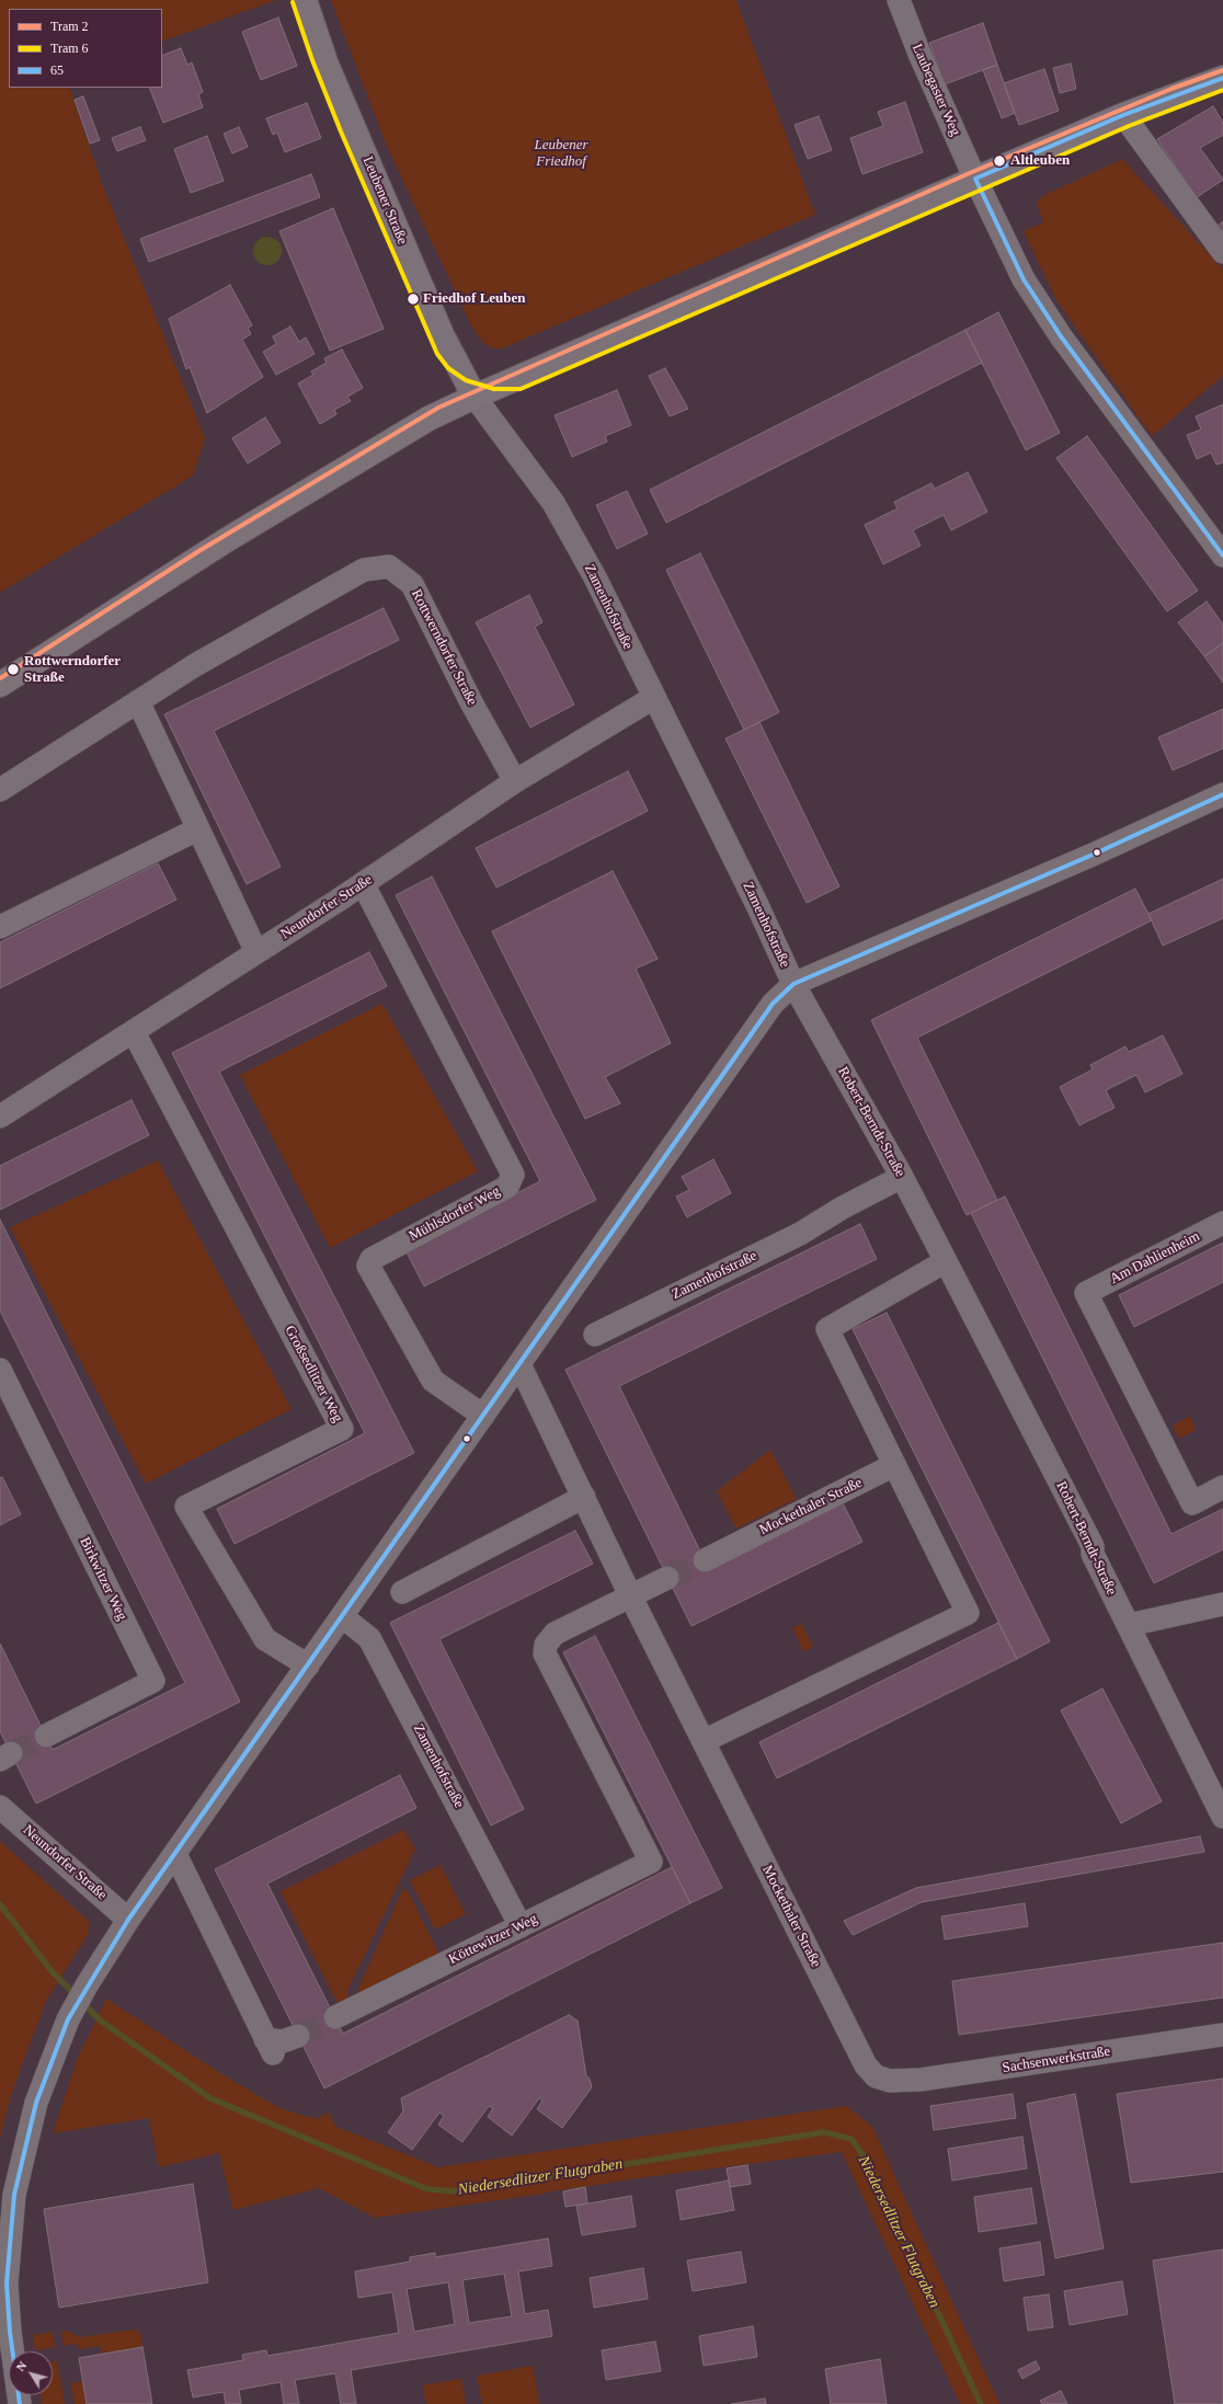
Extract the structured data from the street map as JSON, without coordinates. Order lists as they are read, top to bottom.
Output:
{
  "streets": {
    "street": [
      "Laubegaster Weg",
      "Leubener Straße",
      "Zamenhofstraße",
      "Rottwerndorfer Straße",
      "Neundorfer Straße",
      "Robert-Berndt-Straße",
      "Mühlsdorfer Weg",
      "Am Dahlienheim",
      "Großsedlitzer Weg",
      "Mockethaler Straße",
      "Birkwitzer Weg",
      "Köttewitzer Weg",
      "Sachsenwerkstraße"
    ]
  },
  "crossings": [
    ["Leubener Straße", "Zamenhofstraße"],
    ["Zamenhofstraße", "Neundorfer Straße"],
    ["Zamenhofstraße", "Robert-Berndt-Straße"],
    ["Zamenhofstraße", "Mühlsdorfer Weg"],
    ["Zamenhofstraße", "Großsedlitzer Weg"],
    ["Zamenhofstraße", "Mockethaler Straße"],
    ["Zamenhofstraße", "Köttewitzer Weg"],
    ["Rottwerndorfer Straße", "Neundorfer Straße"],
    ["Neundorfer Straße", "Mühlsdorfer Weg"],
    ["Neundorfer Straße", "Großsedlitzer Weg"],
    ["Mockethaler Straße", "Köttewitzer Weg"],
    ["Mockethaler Straße", "Sachsenwerkstraße"]
  ],
  "water": ["Niedersedlitzer Flutgraben"],
  "parks": ["Leubener Friedhof"],
  "places": ["Altleuben", "Friedhof Leuben", "Rottwerndorfer Straße"],
  "lines": ["tram line 6", "tram line 2", "transit line 65"],
  "legend": ["Tram 2", "Tram 6", "65"],
  "north": "top left"
}
